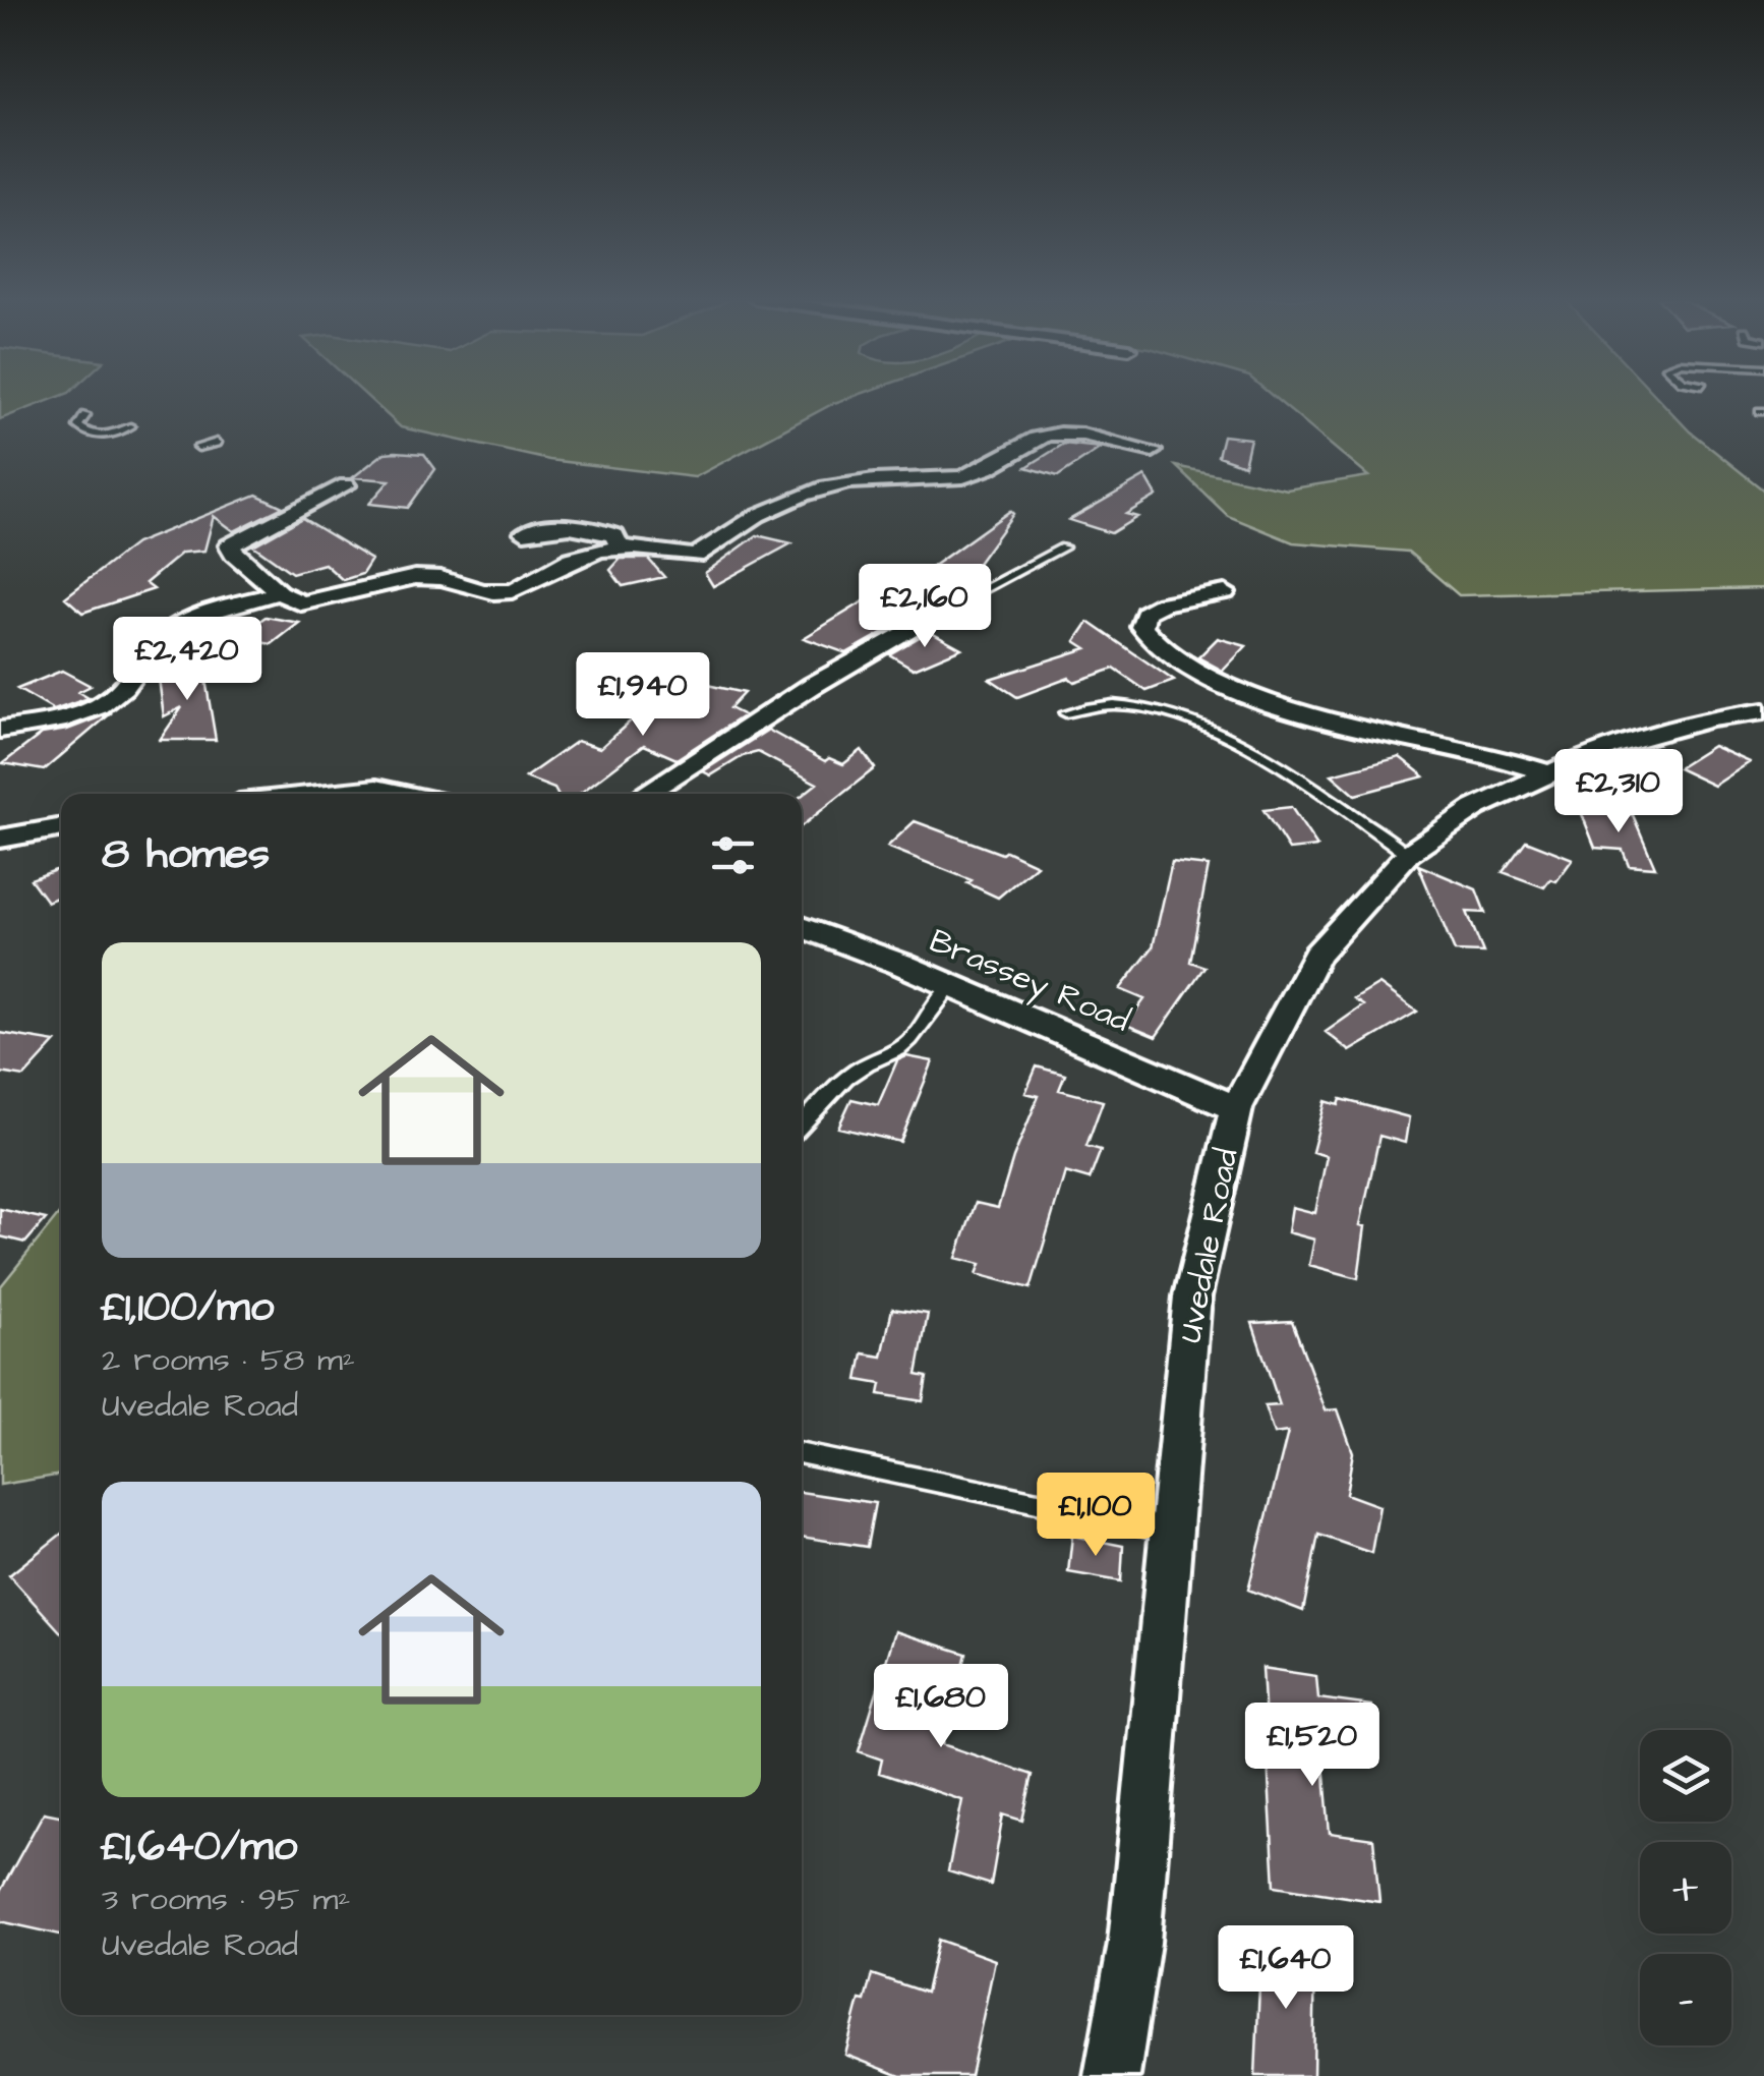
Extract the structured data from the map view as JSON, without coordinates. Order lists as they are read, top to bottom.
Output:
{
  "streets": {
    "street": ["Brassey Road", "Uvedale Road"]
  },
  "crossings": [
    ["Brassey Road", "Uvedale Road"]
  ],
  "page": {
    "price": [
      "£2,160",
      "£2,420",
      "£1,940",
      "£2,310",
      "£1,100",
      "£1,680",
      "£1,520",
      "£1,640"
    ],
    "heading": "8 homes",
    "list": [
      {
        "name": "£1,100/mo",
        "note": "2 rooms · 58 m² · Uvedale Road"
      },
      {
        "name": "£1,640/mo",
        "note": "3 rooms · 95 m² · Uvedale Road"
      }
    ],
    "map_buttons": ["+", "−"]
  }
}
